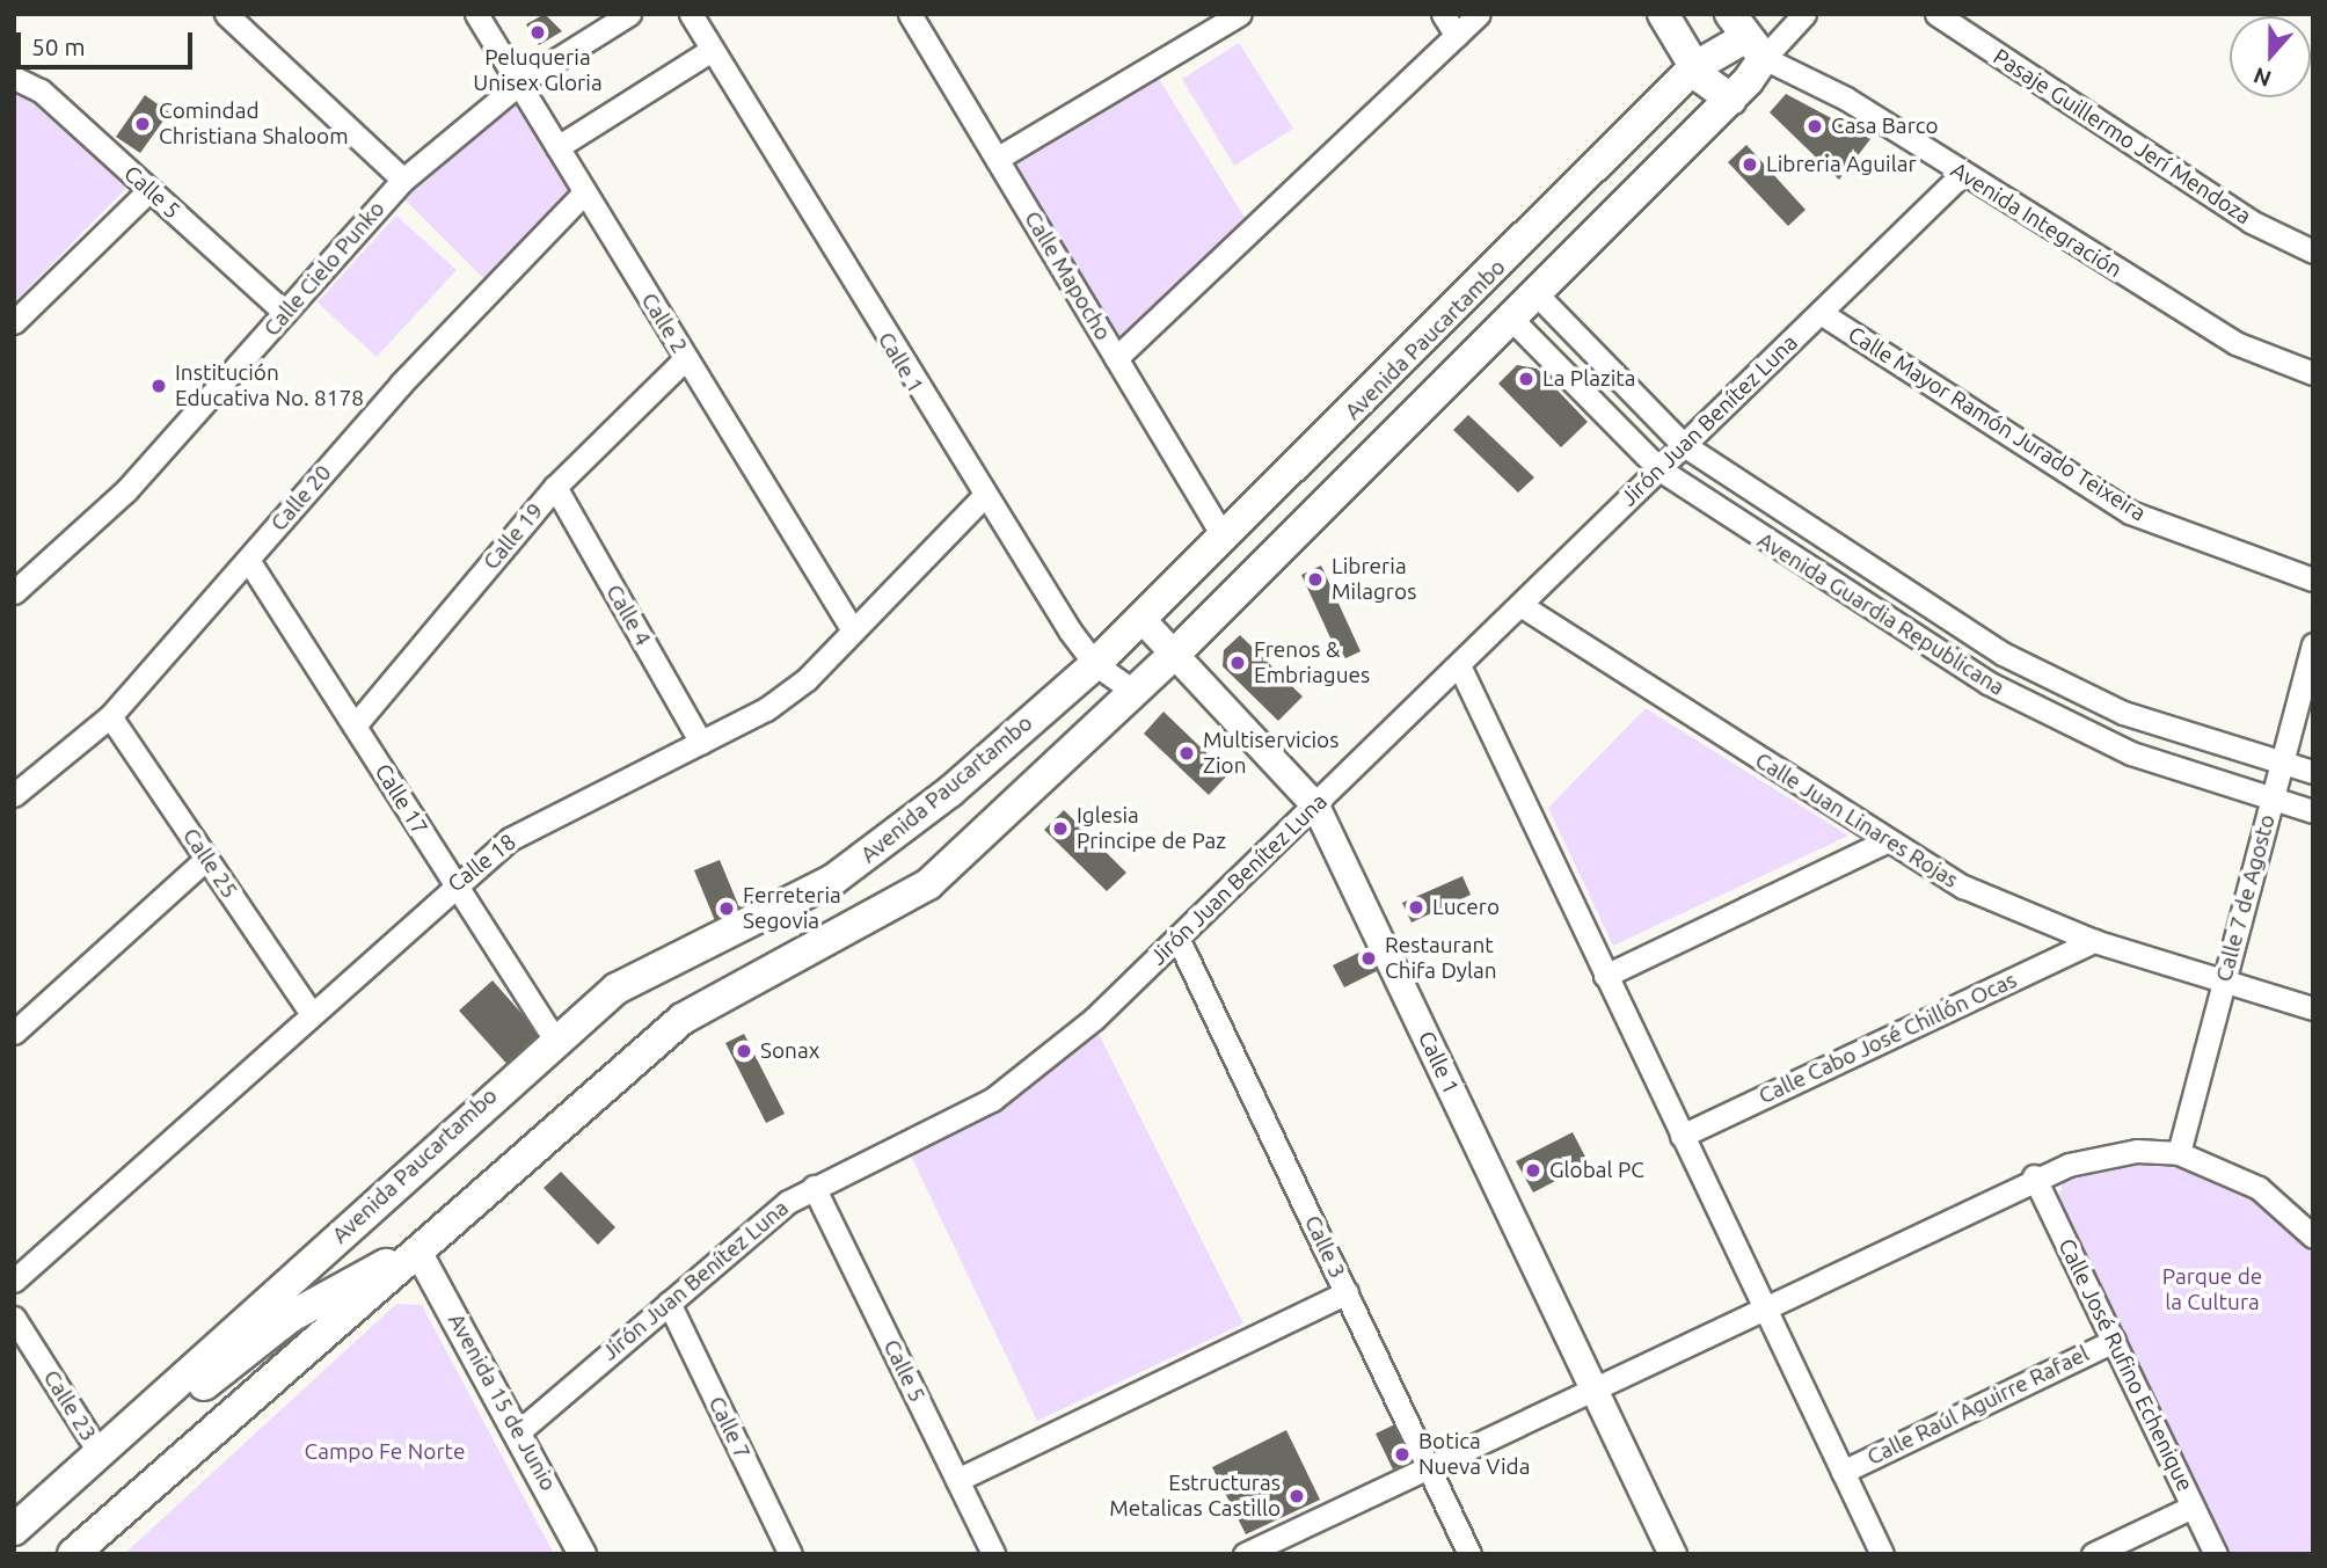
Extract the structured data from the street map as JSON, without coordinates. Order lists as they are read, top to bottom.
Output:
{
  "streets": {
    "main road": ["Avenida Paucartambo"],
    "street": [
      "Pasaje Guillermo Jerí Mendoza",
      "Calle 5",
      "Avenida Integración",
      "Calle Cielo Punko",
      "Calle Mapocho",
      "Calle 2",
      "Calle 1",
      "Jirón Juan Benítez Luna",
      "Calle Mayor Ramón Jurado Teixeira",
      "Calle 20",
      "Calle 19",
      "Avenida Guardia Republicana",
      "Calle 4",
      "Calle 17",
      "Calle Juan Linares Rojas",
      "Calle 25",
      "Calle 18",
      "Calle 7 de Agosto",
      "Calle Cabo José Chillón Ocas",
      "Calle 3",
      "Calle José Rufino Echenique",
      "Avenida 15 de Junio",
      "Calle 23",
      "Calle Raúl Aguirre Rafael",
      "Calle 7"
    ]
  },
  "crossings": [
    ["Calle 5", "Calle Cielo Punko"],
    ["Calle 5", "Jirón Juan Benítez Luna"],
    ["Avenida Integración", "Avenida Paucartambo"],
    ["Avenida Integración", "Jirón Juan Benítez Luna"],
    ["Calle Cielo Punko", "Calle 2"],
    ["Calle Mapocho", "Avenida Paucartambo"],
    ["Calle 2", "Calle 20"],
    ["Calle 2", "Calle 19"],
    ["Calle 2", "Calle 18"],
    ["Avenida Paucartambo", "Calle 1"],
    ["Avenida Paucartambo", "Avenida Guardia Republicana"],
    ["Avenida Paucartambo", "Calle 17"],
    ["Avenida Paucartambo", "Avenida 15 de Junio"],
    ["Avenida Paucartambo", "Calle 23"],
    ["Calle 1", "Jirón Juan Benítez Luna"],
    ["Calle 1", "Calle 18"],
    ["Jirón Juan Benítez Luna", "Calle Mayor Ramón Jurado Teixeira"],
    ["Jirón Juan Benítez Luna", "Avenida Guardia Republicana"],
    ["Jirón Juan Benítez Luna", "Calle Juan Linares Rojas"],
    ["Jirón Juan Benítez Luna", "Calle 3"],
    ["Jirón Juan Benítez Luna", "Avenida 15 de Junio"],
    ["Jirón Juan Benítez Luna", "Calle 7"],
    ["Calle 20", "Calle 17"],
    ["Calle 20", "Calle 25"],
    ["Calle 19", "Calle 4"],
    ["Calle 19", "Calle 17"],
    ["Avenida Guardia Republicana", "Calle 7 de Agosto"],
    ["Calle 4", "Calle 18"],
    ["Calle 17", "Calle 18"],
    ["Calle Juan Linares Rojas", "Calle 7 de Agosto"],
    ["Calle Juan Linares Rojas", "Calle Cabo José Chillón Ocas"],
    ["Calle 25", "Calle 18"],
    ["Calle José Rufino Echenique", "Calle Raúl Aguirre Rafael"]
  ],
  "parks": ["Parque de la Cultura", "Campo Fe Norte"],
  "places": [
    "Peluqueria Unisex Gloria",
    "Comindad Christiana Shaloom",
    "Casa Barco",
    "Libreria Aguilar",
    "La Plazita",
    "Institución Educativa No. 8178",
    "Libreria Milagros",
    "Frenos & Embriagues",
    "Multiservicios Zion",
    "Iglesia Principe de Paz",
    "Lucero",
    "Ferreteria Segovia",
    "Restaurant Chifa Dylan",
    "Sonax",
    "Global PC",
    "Botica Nueva Vida",
    "Estructuras Metalicas Castillo"
  ],
  "scale_bar": "50 m",
  "north": "bottom"
}
